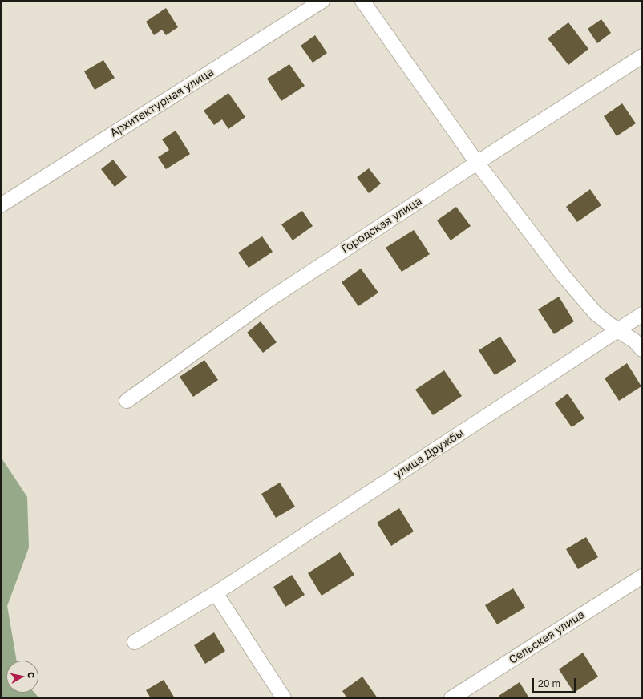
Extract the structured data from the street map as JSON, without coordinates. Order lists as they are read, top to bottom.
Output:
{
  "streets": {
    "street": [
      "Архитектурная улица",
      "Городская улица",
      "улица Дружбы",
      "Сельская улица"
    ]
  },
  "scale_bar": "20 m",
  "north": "right"
}
